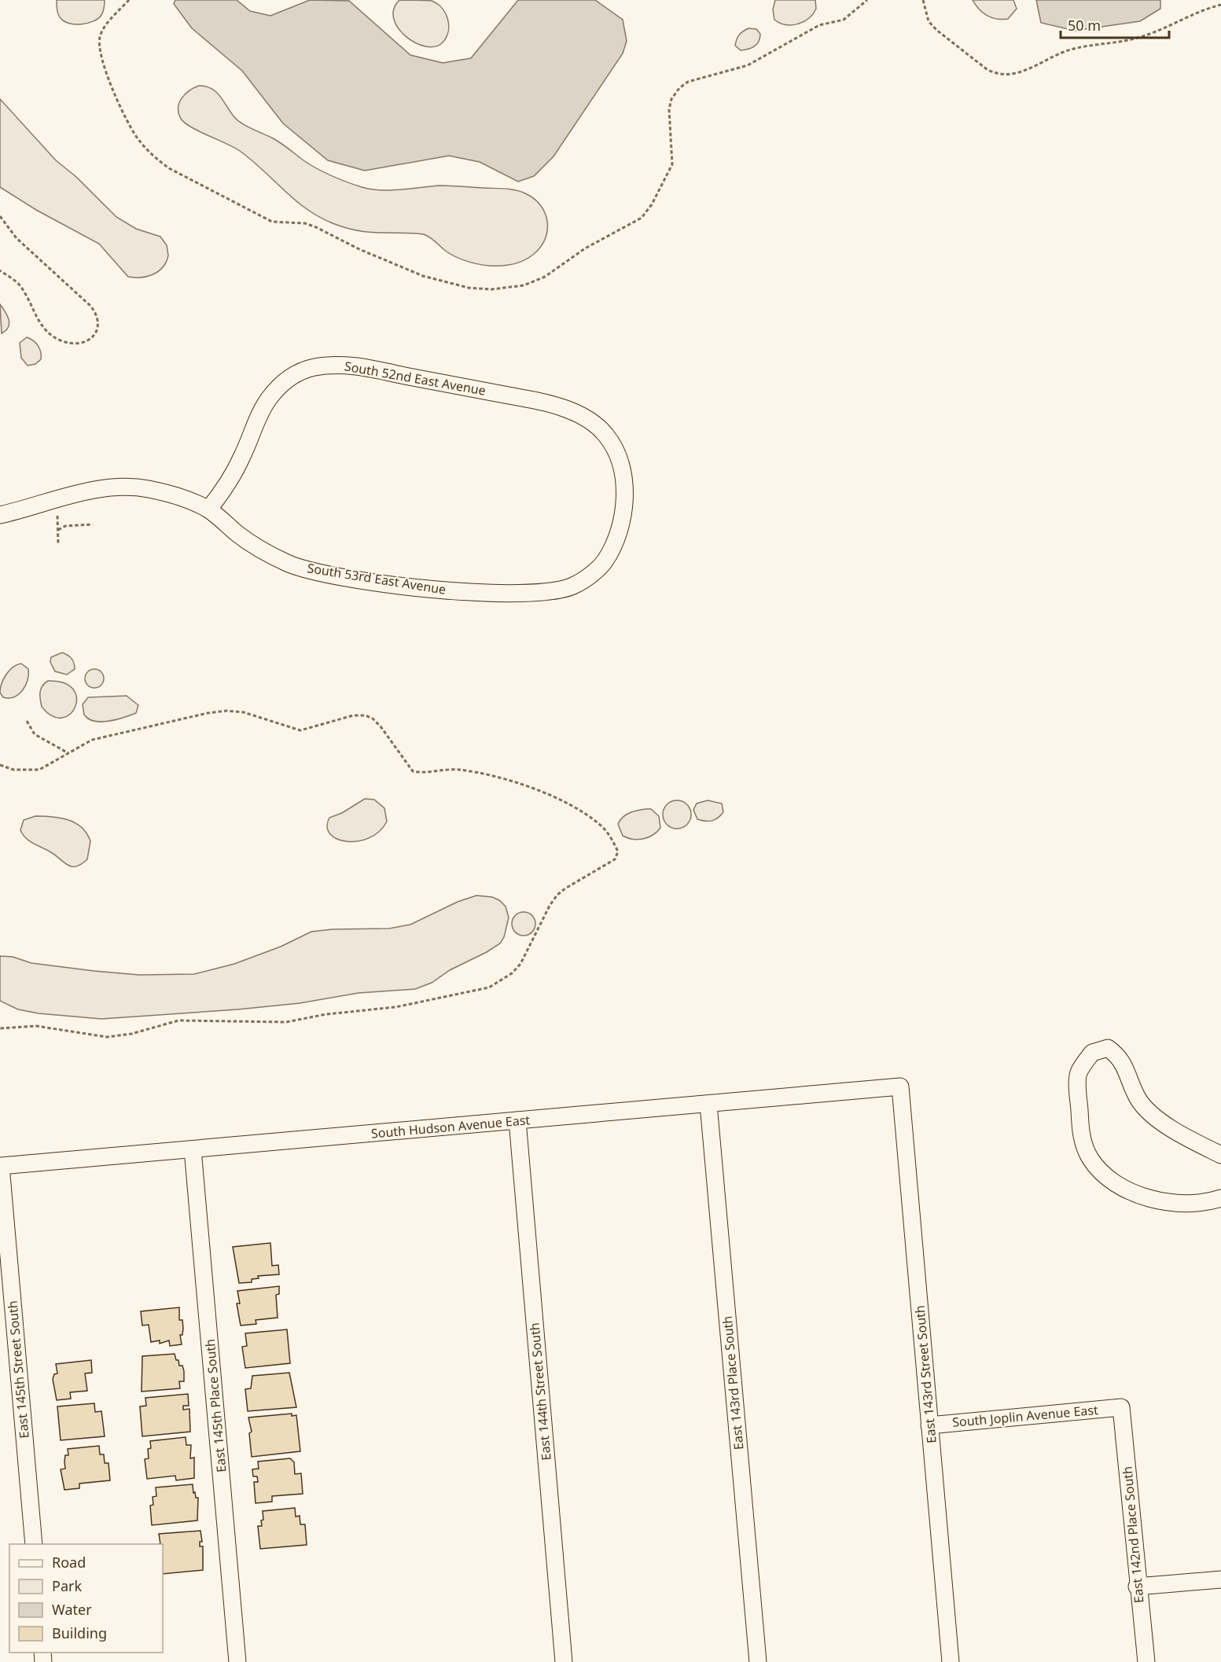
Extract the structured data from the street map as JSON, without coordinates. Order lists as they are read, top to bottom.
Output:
{
  "streets": {
    "street": [
      "South 52nd East Avenue",
      "South 53rd East Avenue",
      "South Hudson Avenue East",
      "East 145th Street South",
      "East 143rd Street South",
      "East 143rd Place South",
      "East 144th Street South",
      "East 145th Place South",
      "South Joplin Avenue East",
      "East 142nd Place South"
    ]
  },
  "crossings": [
    ["South 52nd East Avenue", "South 53rd East Avenue"],
    ["South Hudson Avenue East", "East 145th Street South"],
    ["South Hudson Avenue East", "East 143rd Street South"],
    ["South Hudson Avenue East", "East 143rd Place South"],
    ["South Hudson Avenue East", "East 144th Street South"],
    ["South Hudson Avenue East", "East 145th Place South"],
    ["East 143rd Street South", "South Joplin Avenue East"],
    ["South Joplin Avenue East", "East 142nd Place South"]
  ],
  "legend": [
    "Road",
    "Park",
    "Water",
    "Building"
  ],
  "scale_bar": "50 m"
}
